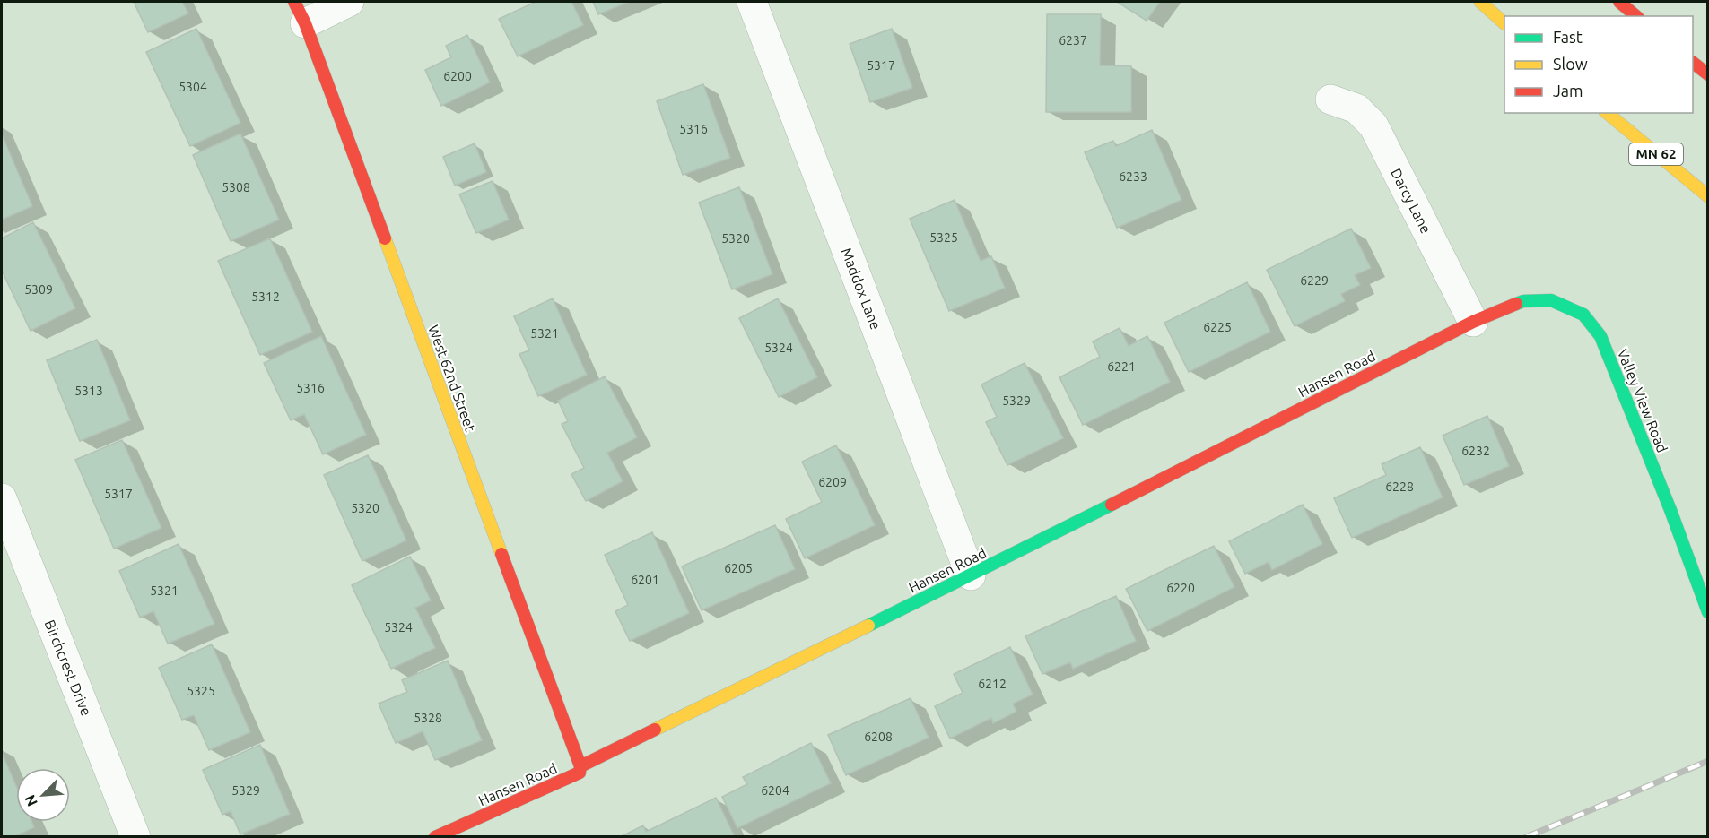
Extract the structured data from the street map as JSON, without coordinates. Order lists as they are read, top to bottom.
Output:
{
  "streets": {
    "main road": [
      "MN 62",
      "Hansen Road",
      "West 62nd Street",
      "Valley View Road"
    ],
    "street": ["Darcy Lane", "Maddox Lane", "Birchcrest Drive"]
  },
  "crossings": [
    ["Darcy Lane", "Hansen Road"],
    ["Darcy Lane", "Valley View Road"],
    ["Maddox Lane", "Hansen Road"],
    ["Hansen Road", "West 62nd Street"],
    ["Hansen Road", "Valley View Road"]
  ],
  "house_numbers": [
    "6237",
    "5317",
    "6200",
    "5304",
    "5316",
    "6233",
    "5308",
    "5325",
    "5320",
    "6229",
    "5309",
    "5312",
    "6225",
    "5321",
    "5324",
    "6221",
    "5316",
    "5313",
    "5329",
    "6232",
    "6209",
    "6228",
    "5317",
    "5320",
    "6205",
    "6201",
    "6220",
    "5321",
    "5324",
    "6212",
    "5325",
    "5328",
    "6208",
    "5329",
    "6204"
  ],
  "legend": ["Fast", "Slow", "Jam"],
  "north": "bottom left"
}
